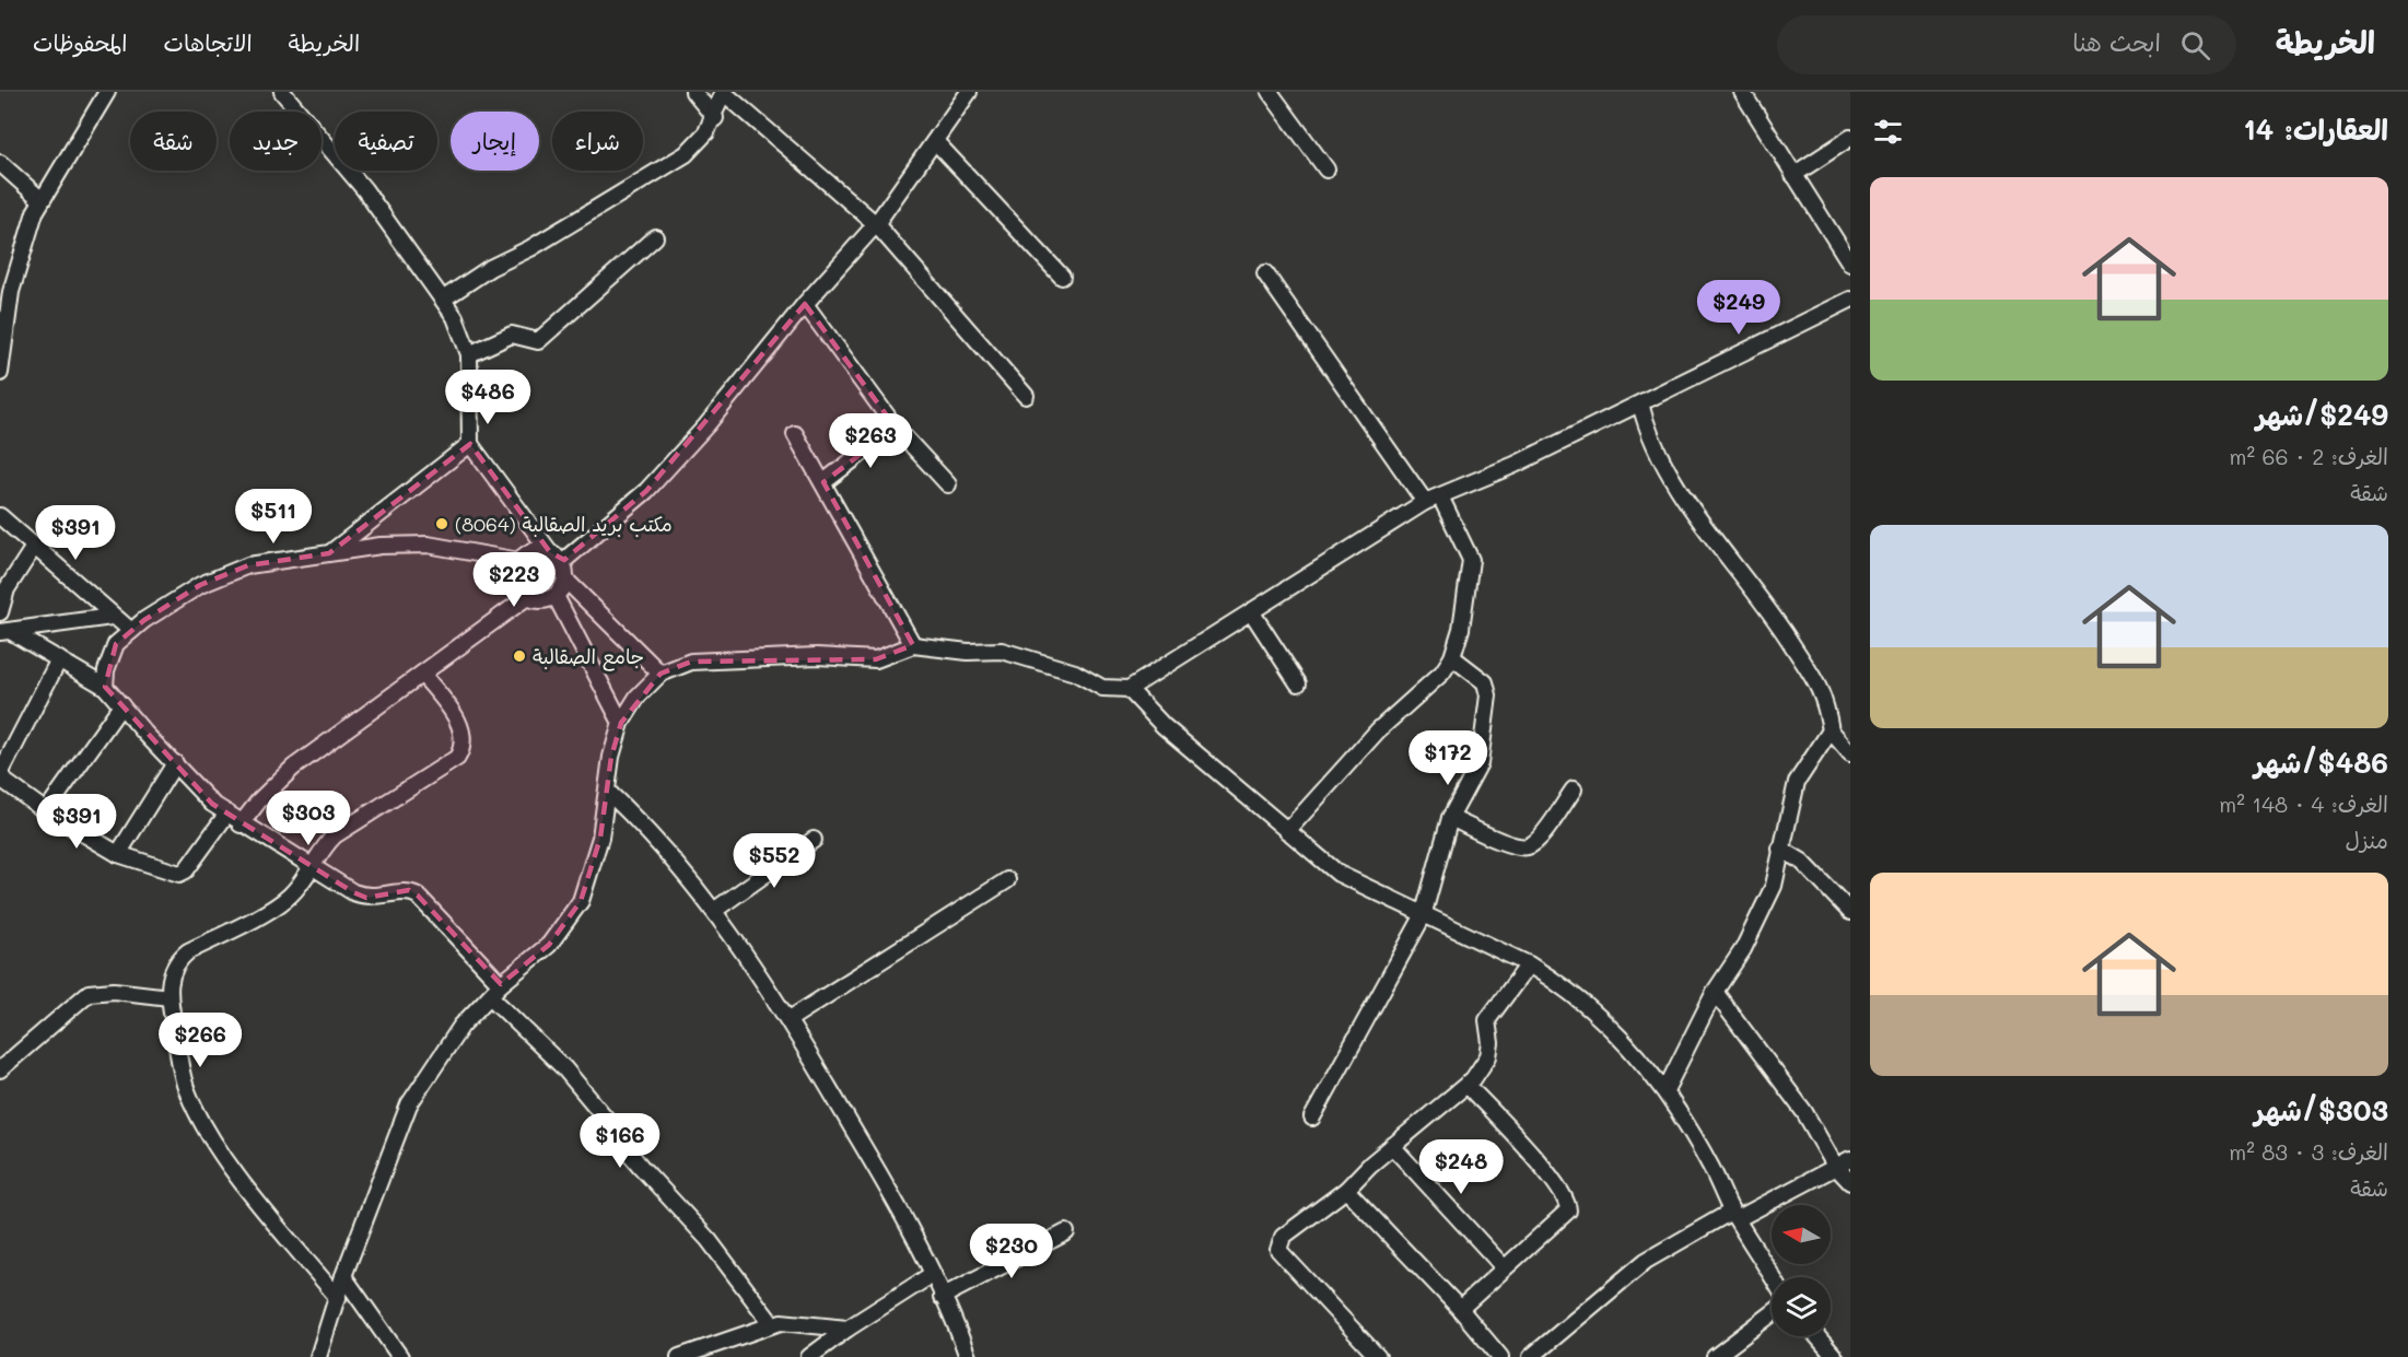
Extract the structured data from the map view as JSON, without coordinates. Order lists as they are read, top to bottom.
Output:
{
  "places": ["مكتب بريد الصقالبة (8064)", "جامع الصقالبة"],
  "north": "left",
  "page": {
    "header": "الخريطة",
    "search": "ابحث هنا",
    "nav": ["الخريطة", "الاتجاهات", "المحفوظات"],
    "heading": "العقارات: 14",
    "chip": [
      "شراء",
      "إيجار",
      "تصفية",
      "جديد",
      "شقة"
    ],
    "list": [
      {
        "name": "$249/شهر",
        "note": "الغرف: 2 · 66 m² · شقة"
      },
      {
        "name": "$486/شهر",
        "note": "الغرف: 4 · 148 m² · منزل"
      },
      {
        "name": "$303/شهر",
        "note": "الغرف: 3 · 83 m² · شقة"
      }
    ],
    "price": [
      "$249",
      "$486",
      "$263",
      "$511",
      "$391",
      "$223",
      "$172",
      "$303",
      "$391",
      "$552",
      "$266",
      "$166",
      "$248",
      "$230"
    ]
  }
}
